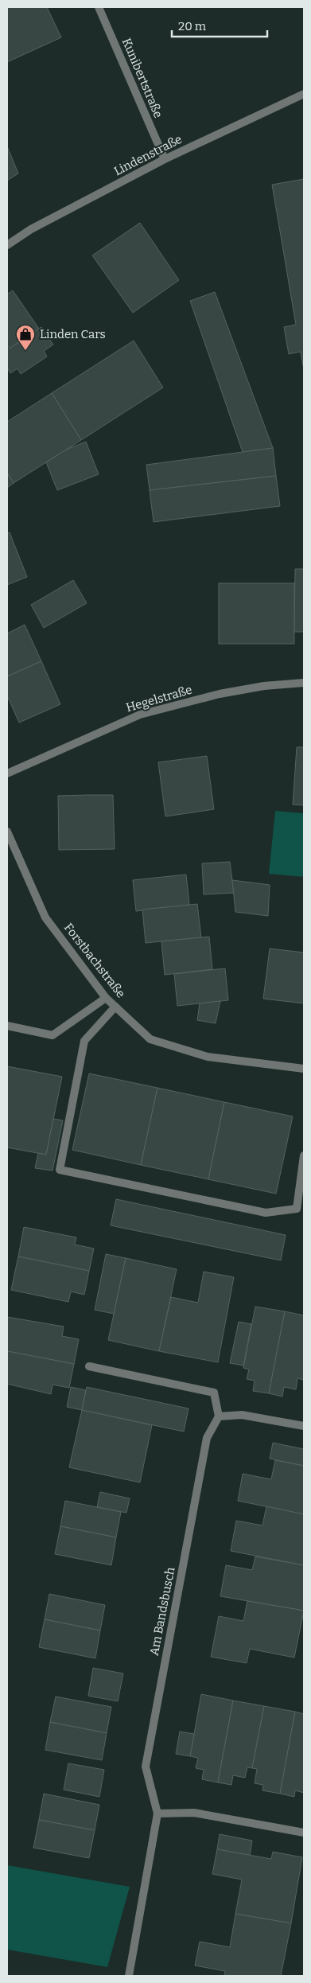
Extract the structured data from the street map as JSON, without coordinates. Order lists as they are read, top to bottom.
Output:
{
  "streets": {
    "street": [
      "Kunibertstraße",
      "Lindenstraße",
      "Hegelstraße",
      "Forstbachstraße",
      "Am Bandsbusch"
    ]
  },
  "crossings": [
    ["Kunibertstraße", "Lindenstraße"]
  ],
  "places": {
    "shop": ["Linden Cars"]
  },
  "scale_bar": "20 m"
}
